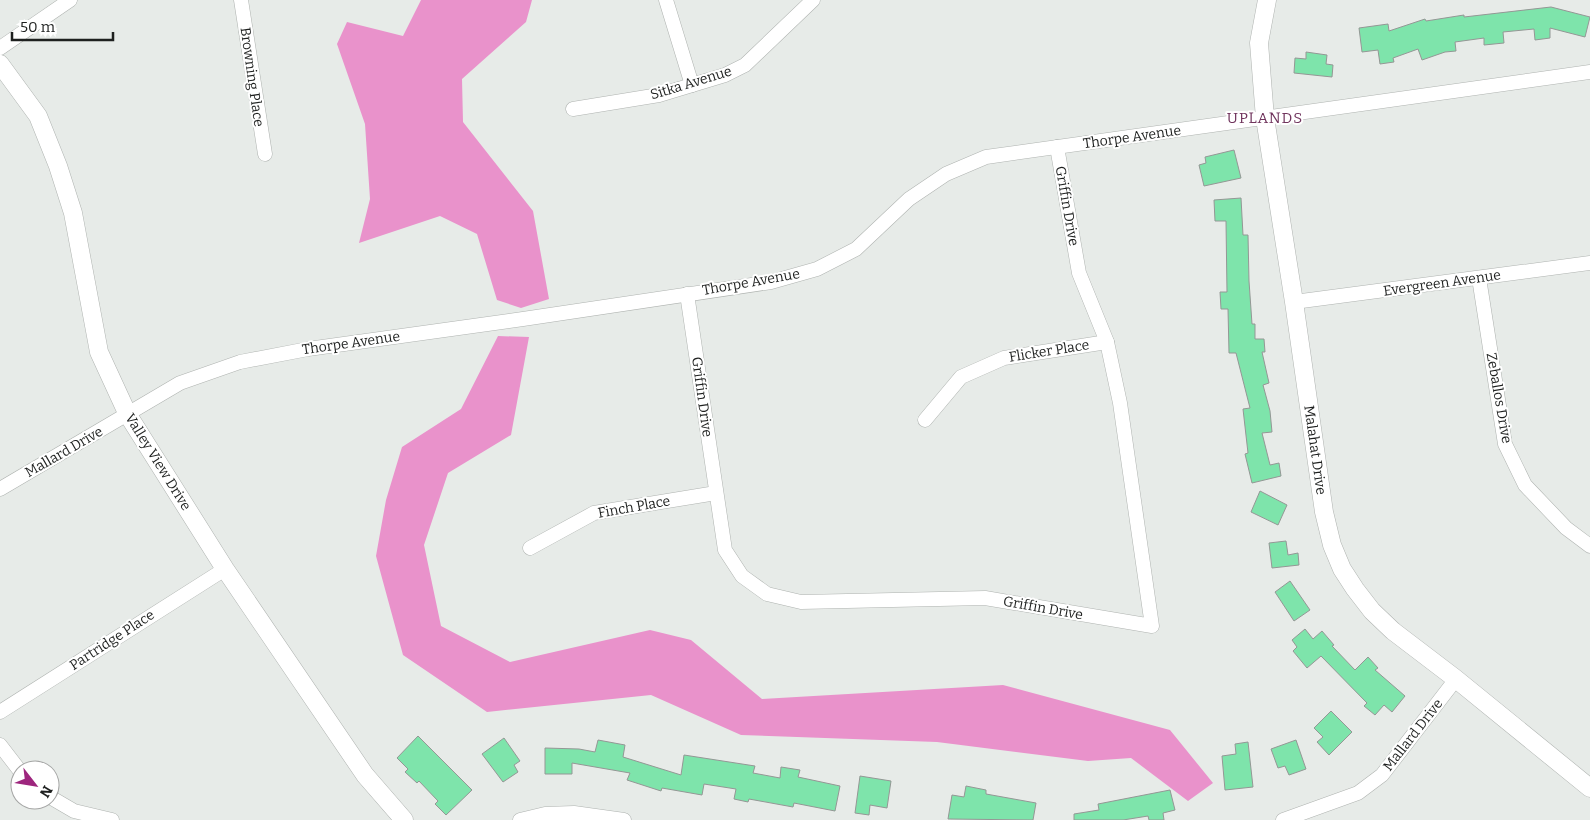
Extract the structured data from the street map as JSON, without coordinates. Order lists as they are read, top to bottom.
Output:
{
  "streets": {
    "street": [
      "Browning Place",
      "Sitka Avenue",
      "Thorpe Avenue",
      "Griffin Drive",
      "Evergreen Avenue",
      "Flicker Place",
      "Zeballos Drive",
      "Malahat Drive",
      "Mallard Drive",
      "Valley View Drive",
      "Finch Place",
      "Partridge Place"
    ]
  },
  "crossings": [
    ["Thorpe Avenue", "Griffin Drive"],
    ["Thorpe Avenue", "Malahat Drive"],
    ["Thorpe Avenue", "Mallard Drive"],
    ["Thorpe Avenue", "Valley View Drive"],
    ["Griffin Drive", "Flicker Place"],
    ["Griffin Drive", "Finch Place"],
    ["Evergreen Avenue", "Zeballos Drive"],
    ["Evergreen Avenue", "Malahat Drive"],
    ["Malahat Drive", "Mallard Drive"],
    ["Mallard Drive", "Valley View Drive"],
    ["Valley View Drive", "Partridge Place"]
  ],
  "districts": ["UPLANDS"],
  "scale_bar": "50 m",
  "north": "bottom right"
}
